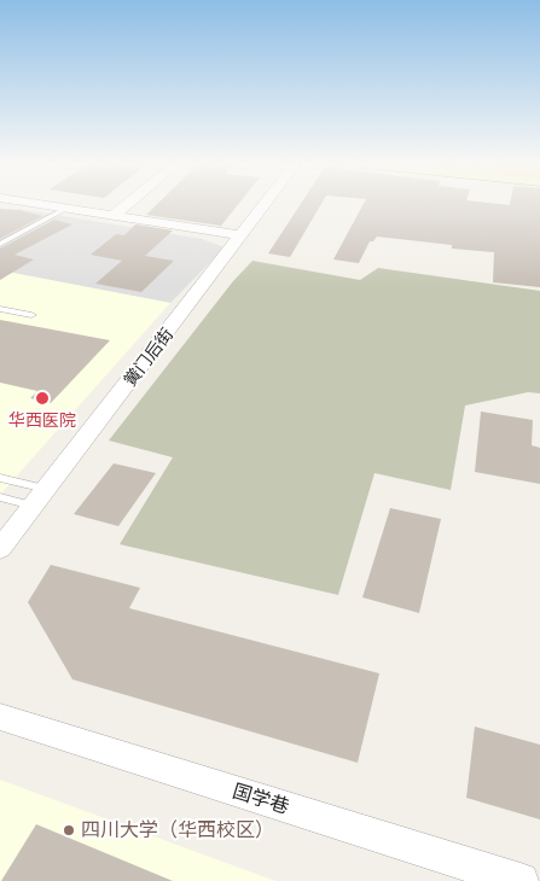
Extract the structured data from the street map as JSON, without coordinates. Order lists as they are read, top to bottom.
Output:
{
  "streets": {
    "street": ["黉门后街", "国学巷"]
  },
  "places": ["华西医院", "四川大学（华西校区）"]
}
